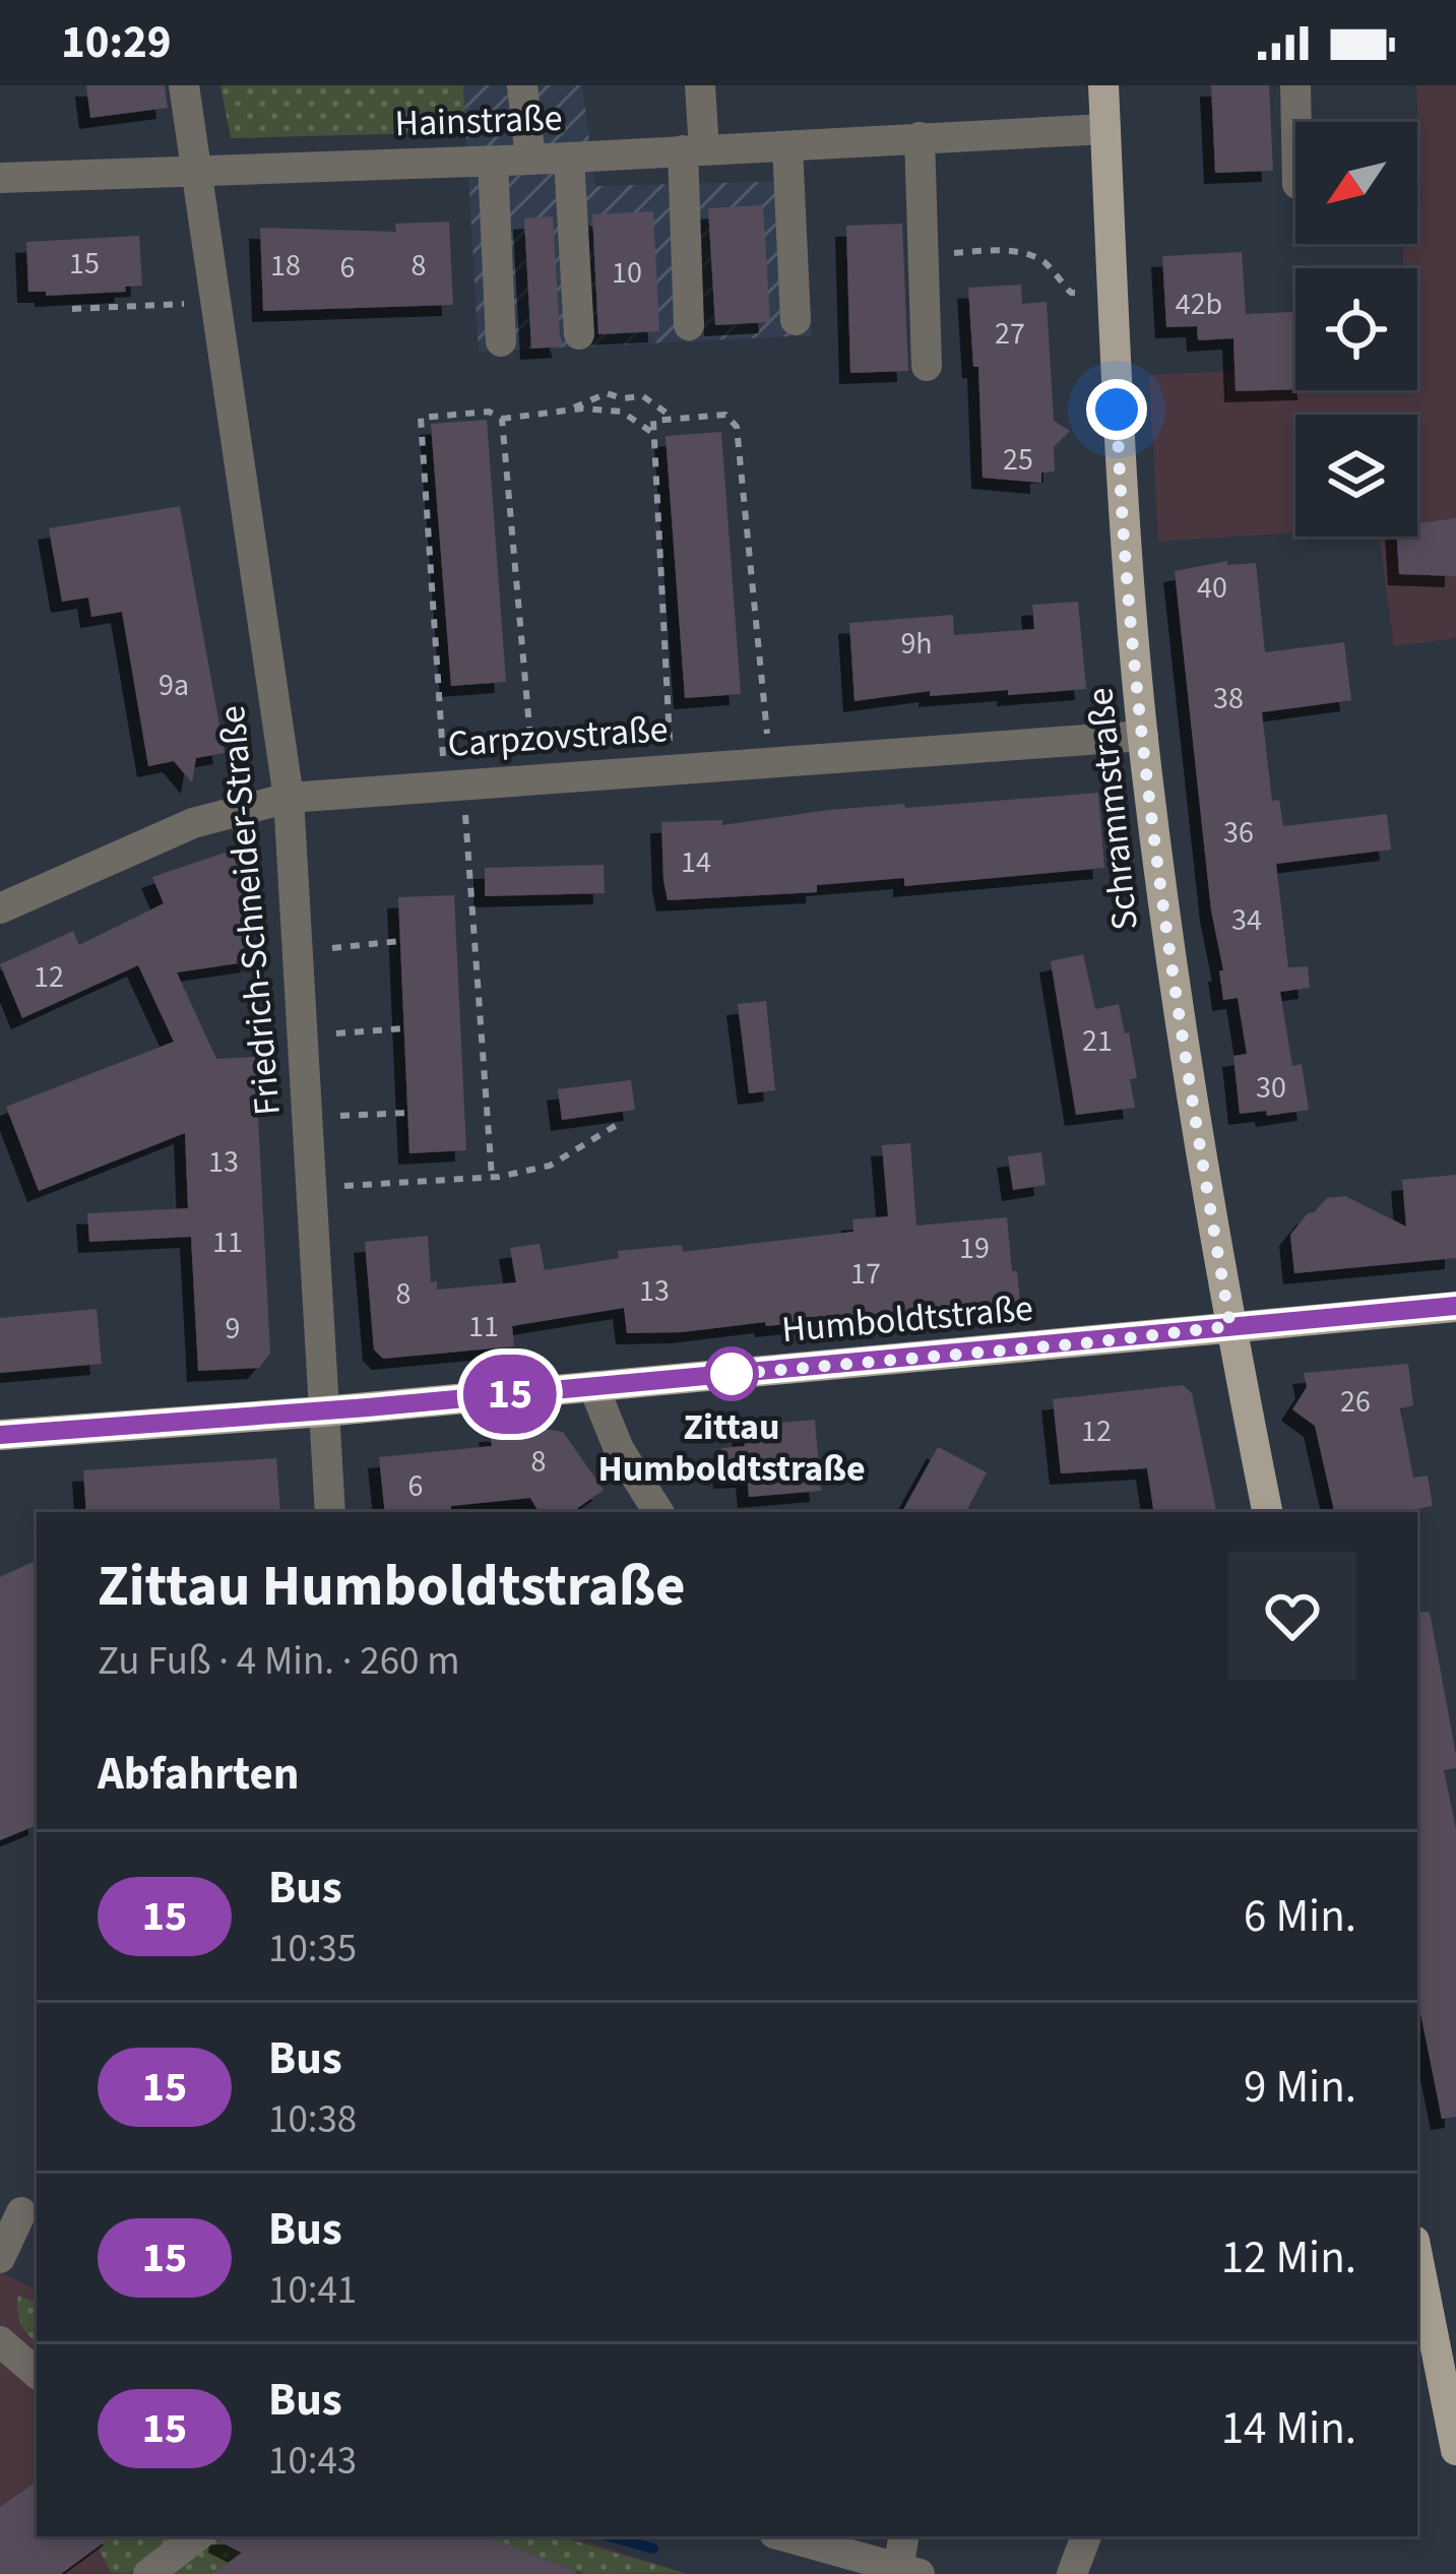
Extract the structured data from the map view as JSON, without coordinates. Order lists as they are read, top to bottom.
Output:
{
  "streets": {
    "main road": ["Schrammstraße", "Humboldtstraße"],
    "street": ["Hainstraße", "Carpzovstraße", "Friedrich-Schneider-Straße"]
  },
  "crossings": [
    ["Hainstraße", "Schrammstraße"],
    ["Hainstraße", "Friedrich-Schneider-Straße"],
    ["Carpzovstraße", "Schrammstraße"],
    ["Carpzovstraße", "Friedrich-Schneider-Straße"],
    ["Schrammstraße", "Humboldtstraße"],
    ["Friedrich-Schneider-Straße", "Humboldtstraße"]
  ],
  "places": ["Zittau Humboldtstraße"],
  "lines": ["bus line 15"],
  "house_numbers": [
    "15",
    "18",
    "8",
    "6",
    "10",
    "42b",
    "27",
    "25",
    "40",
    "9h",
    "9a",
    "38",
    "36",
    "14",
    "34",
    "12",
    "21",
    "30",
    "13",
    "11",
    "19",
    "17",
    "13",
    "8",
    "11",
    "9",
    "26",
    "12",
    "8",
    "6"
  ],
  "north": "bottom left",
  "page": {
    "status": "10:29",
    "on_map": "15",
    "heading": [
      ["Zittau Humboldtstraße", "Zu Fuß · 4 Min. · 260 m"],
      "Abfahrten"
    ],
    "list": [
      {
        "mark": "15",
        "name": "Bus",
        "note": "10:35",
        "value": "6 Min."
      },
      {
        "mark": "15",
        "name": "Bus",
        "note": "10:38",
        "value": "9 Min."
      },
      {
        "mark": "15",
        "name": "Bus",
        "note": "10:41",
        "value": "12 Min."
      },
      {
        "mark": "15",
        "name": "Bus",
        "note": "10:43",
        "value": "14 Min."
      }
    ]
  }
}
